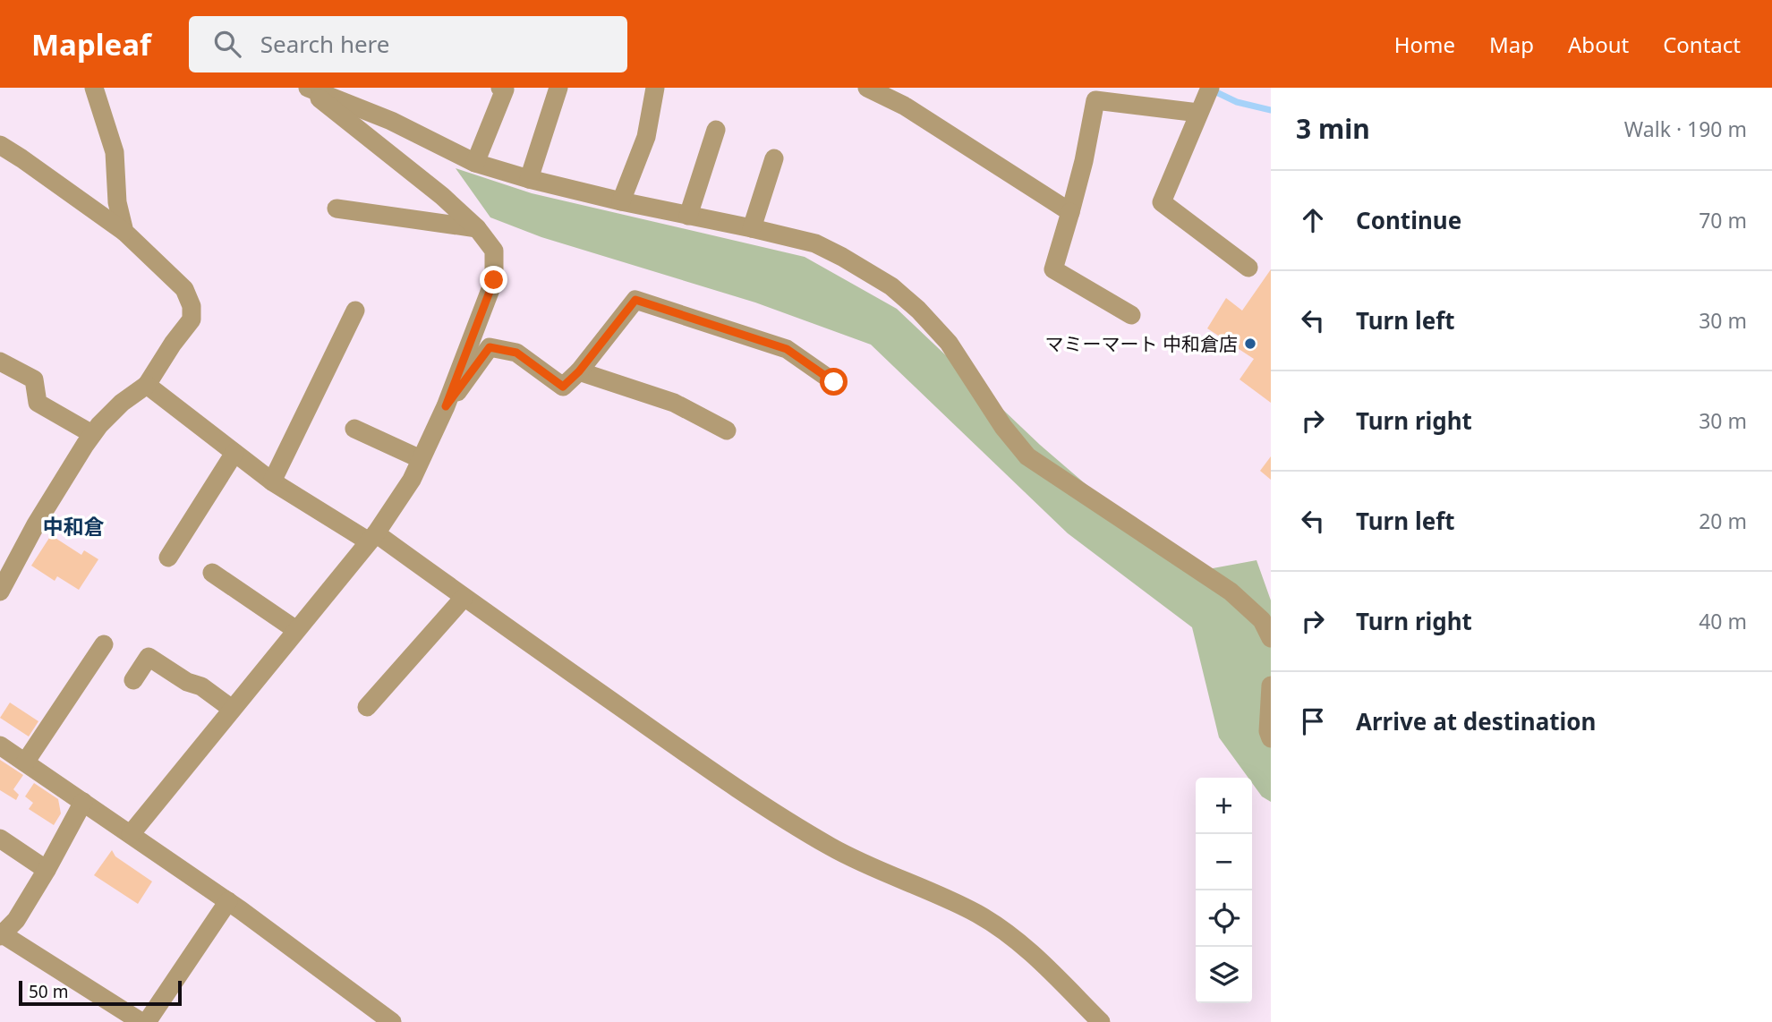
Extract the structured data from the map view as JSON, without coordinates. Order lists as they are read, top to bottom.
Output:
{
  "districts": ["中和倉"],
  "places": ["マミーマート 中和倉店"],
  "scale_bar": "50 m",
  "page": {
    "header": "Mapleaf",
    "search": "Search here",
    "nav": [
      "Home",
      "Map",
      "About",
      "Contact"
    ],
    "heading": ["3 min", "Walk · 190 m"],
    "list": [
      ["Continue", "70 m"],
      ["Turn left", "30 m"],
      ["Turn right", "30 m"],
      ["Turn left", "20 m"],
      ["Turn right", "40 m"],
      "Arrive at destination"
    ],
    "map_buttons": ["+", "−"],
    "scale": "50 m"
  }
}
